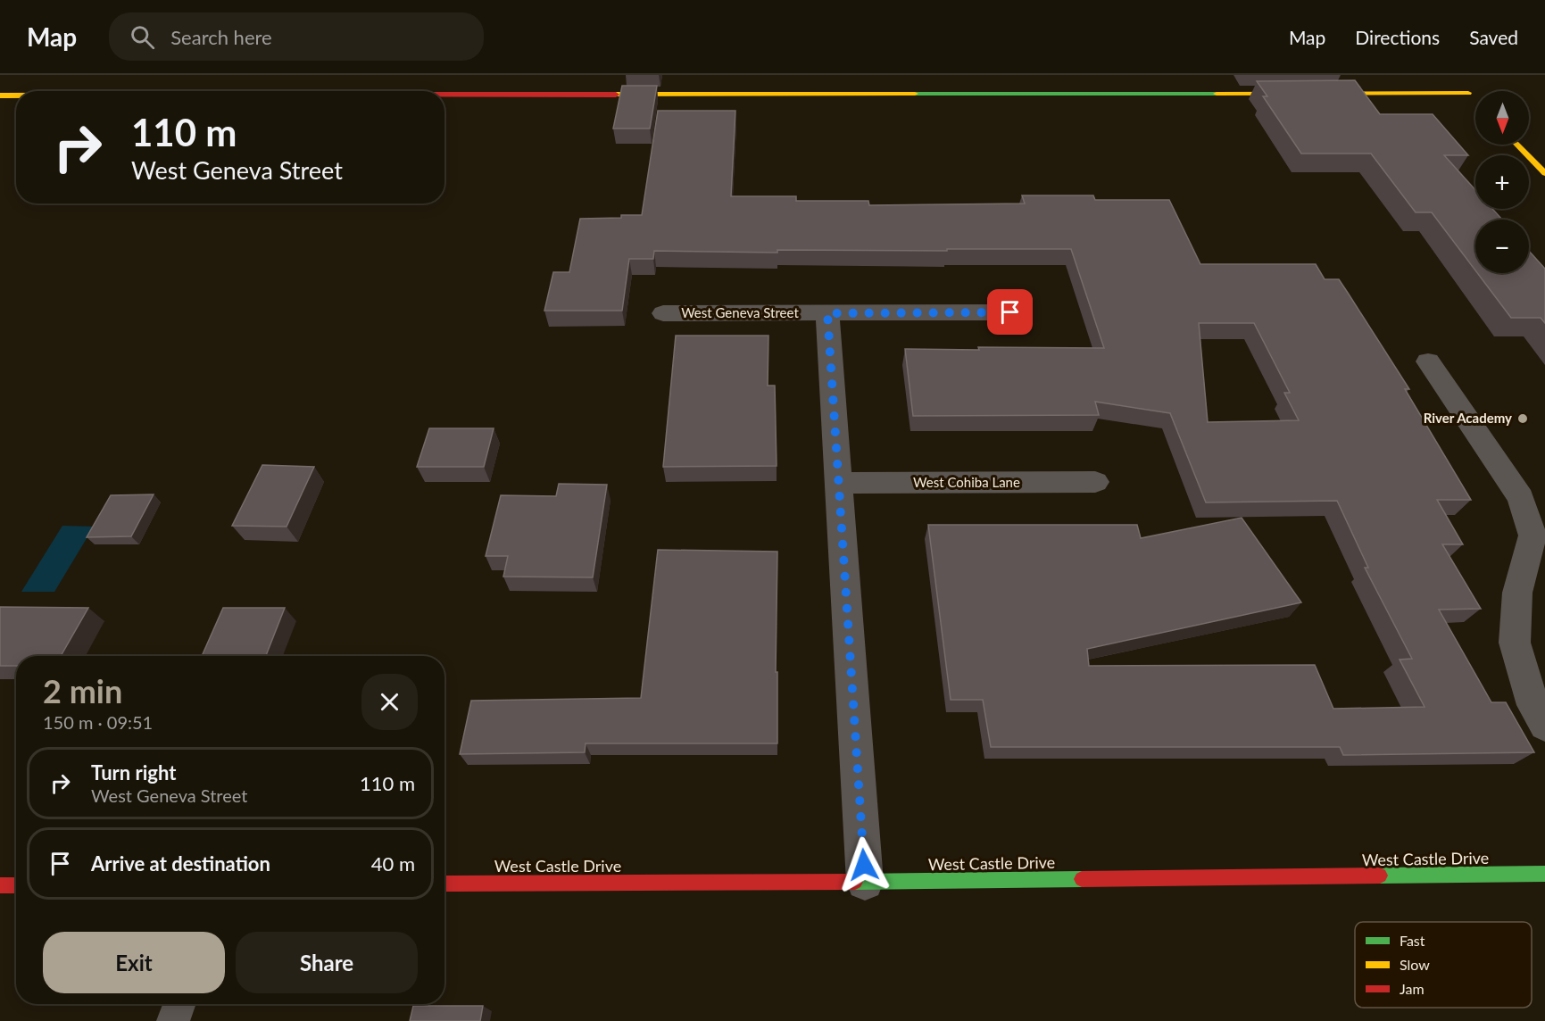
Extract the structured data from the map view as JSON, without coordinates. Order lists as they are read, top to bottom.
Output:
{
  "streets": {
    "street": ["West Geneva Street", "West Cohiba Lane", "West Castle Drive"]
  },
  "places": ["River Academy"],
  "legend": ["Fast", "Slow", "Jam"],
  "north": "bottom",
  "page": {
    "header": "Map",
    "search": "Search here",
    "nav": ["Map", "Directions", "Saved"],
    "map_buttons": ["+", "−"],
    "turn": ["110 m", "West Geneva Street"],
    "heading": ["2 min", "150 m · 09:51"],
    "list": [
      {
        "name": "Turn right",
        "note": "West Geneva Street",
        "value": "110 m"
      },
      {
        "name": "Arrive at destination",
        "value": "40 m"
      }
    ],
    "buttons": ["Exit", "Share"]
  }
}
